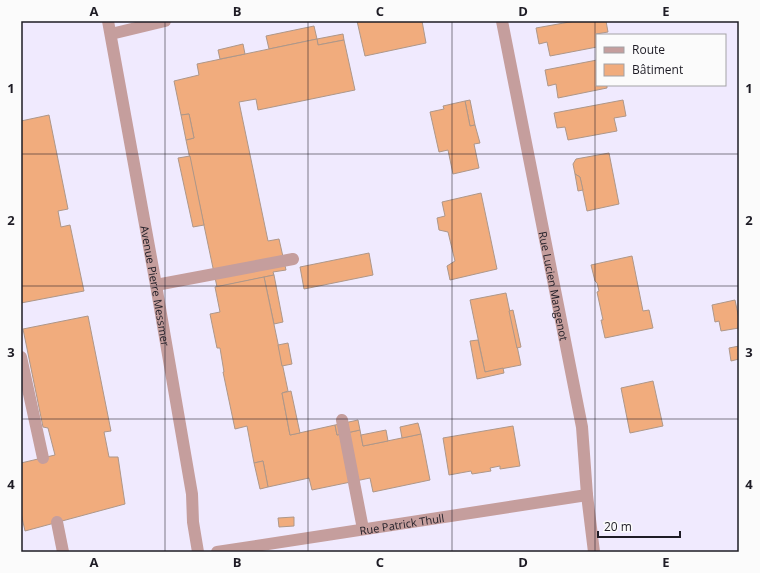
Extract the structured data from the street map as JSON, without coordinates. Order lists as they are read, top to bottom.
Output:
{
  "streets": {
    "street": ["Avenue Pierre Messmer", "Rue Lucien Mangenot", "Rue Patrick Thull"]
  },
  "crossings": [
    ["Rue Lucien Mangenot", "Rue Patrick Thull"]
  ],
  "legend": ["Route", "Bâtiment"],
  "scale_bar": "20 m",
  "grid": {
    "columns": [
      "A",
      "B",
      "C",
      "D",
      "E"
    ],
    "rows": [
      "1",
      "2",
      "3",
      "4"
    ]
  }
}
